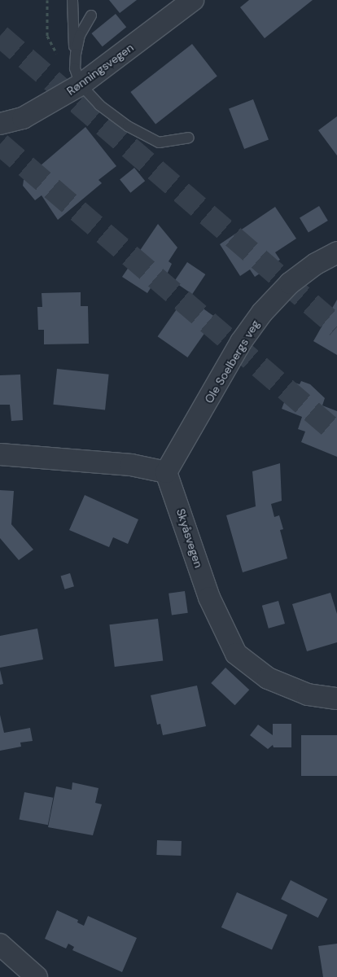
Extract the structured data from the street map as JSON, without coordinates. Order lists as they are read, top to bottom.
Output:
{
  "streets": {
    "street": ["Rønningsvegen", "Ole Soelbergs veg", "Skyåsvegen"]
  },
  "crossings": [
    ["Ole Soelbergs veg", "Skyåsvegen"]
  ]
}
